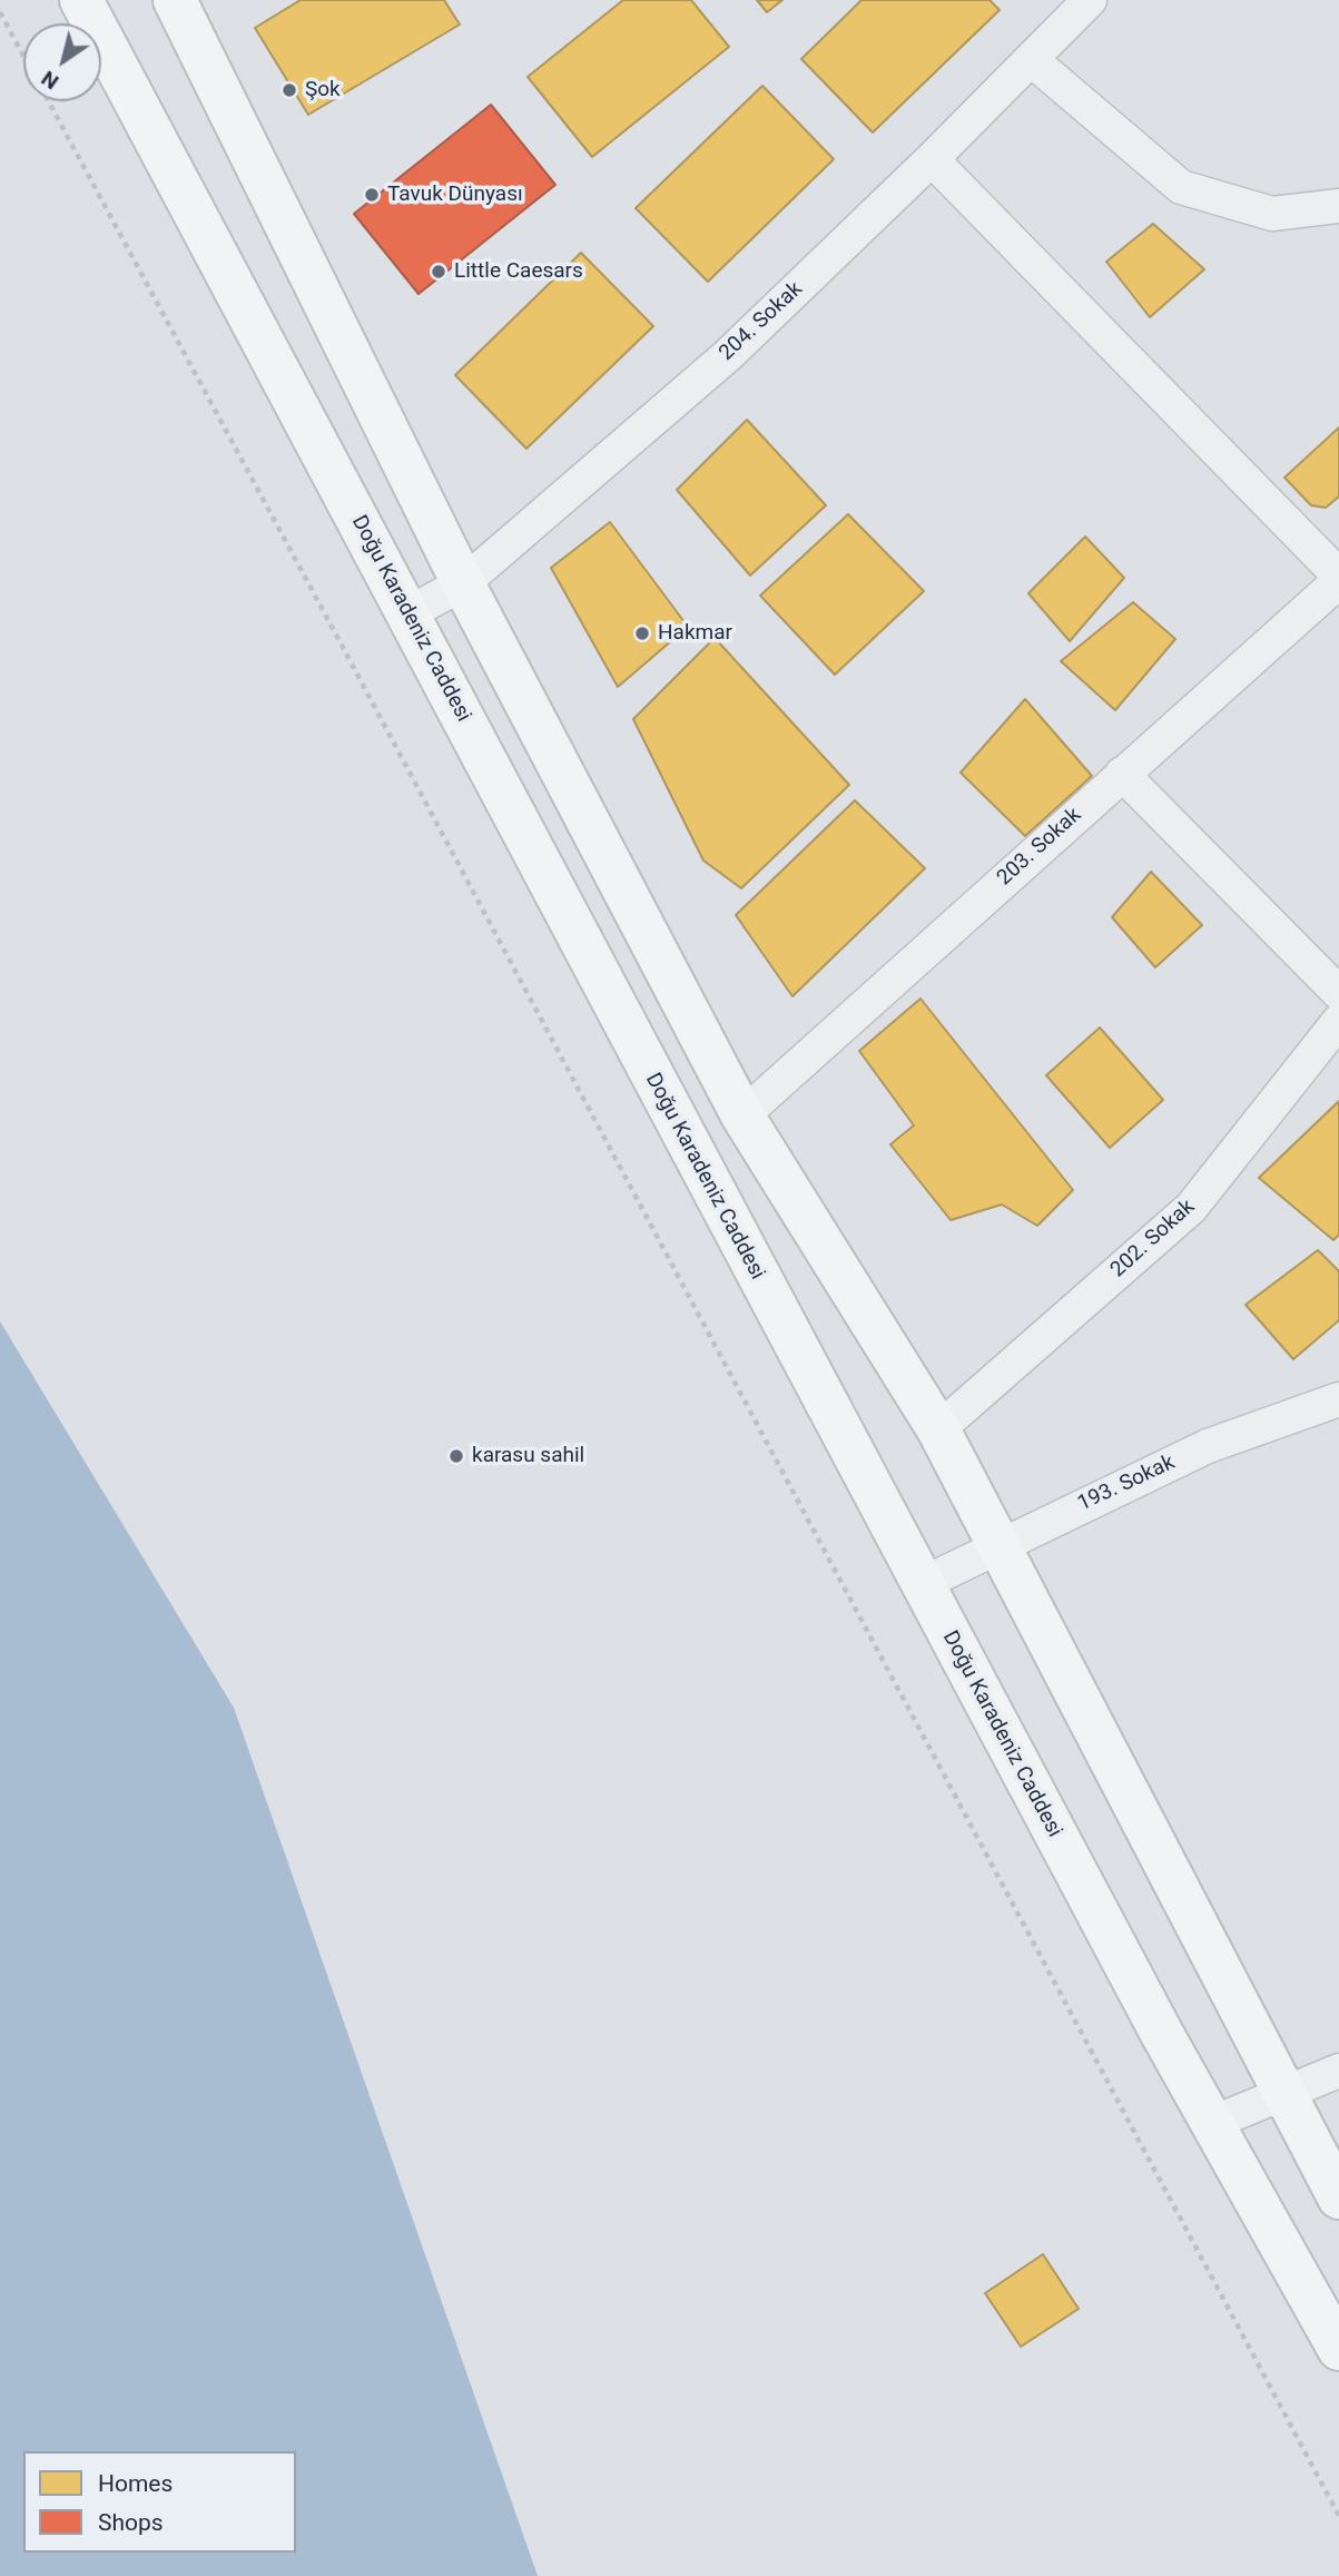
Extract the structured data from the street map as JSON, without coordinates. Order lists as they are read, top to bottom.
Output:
{
  "streets": {
    "main road": ["Doğu Karadeniz Caddesi"],
    "street": [
      "204. Sokak",
      "203. Sokak",
      "202. Sokak",
      "193. Sokak"
    ]
  },
  "crossings": [
    ["204. Sokak", "Doğu Karadeniz Caddesi"],
    ["Doğu Karadeniz Caddesi", "193. Sokak"]
  ],
  "places": [
    "Şok",
    "Tavuk Dünyası",
    "Little Caesars",
    "Hakmar",
    "karasu sahil"
  ],
  "legend": ["Homes", "Shops"],
  "north": "bottom left"
}
